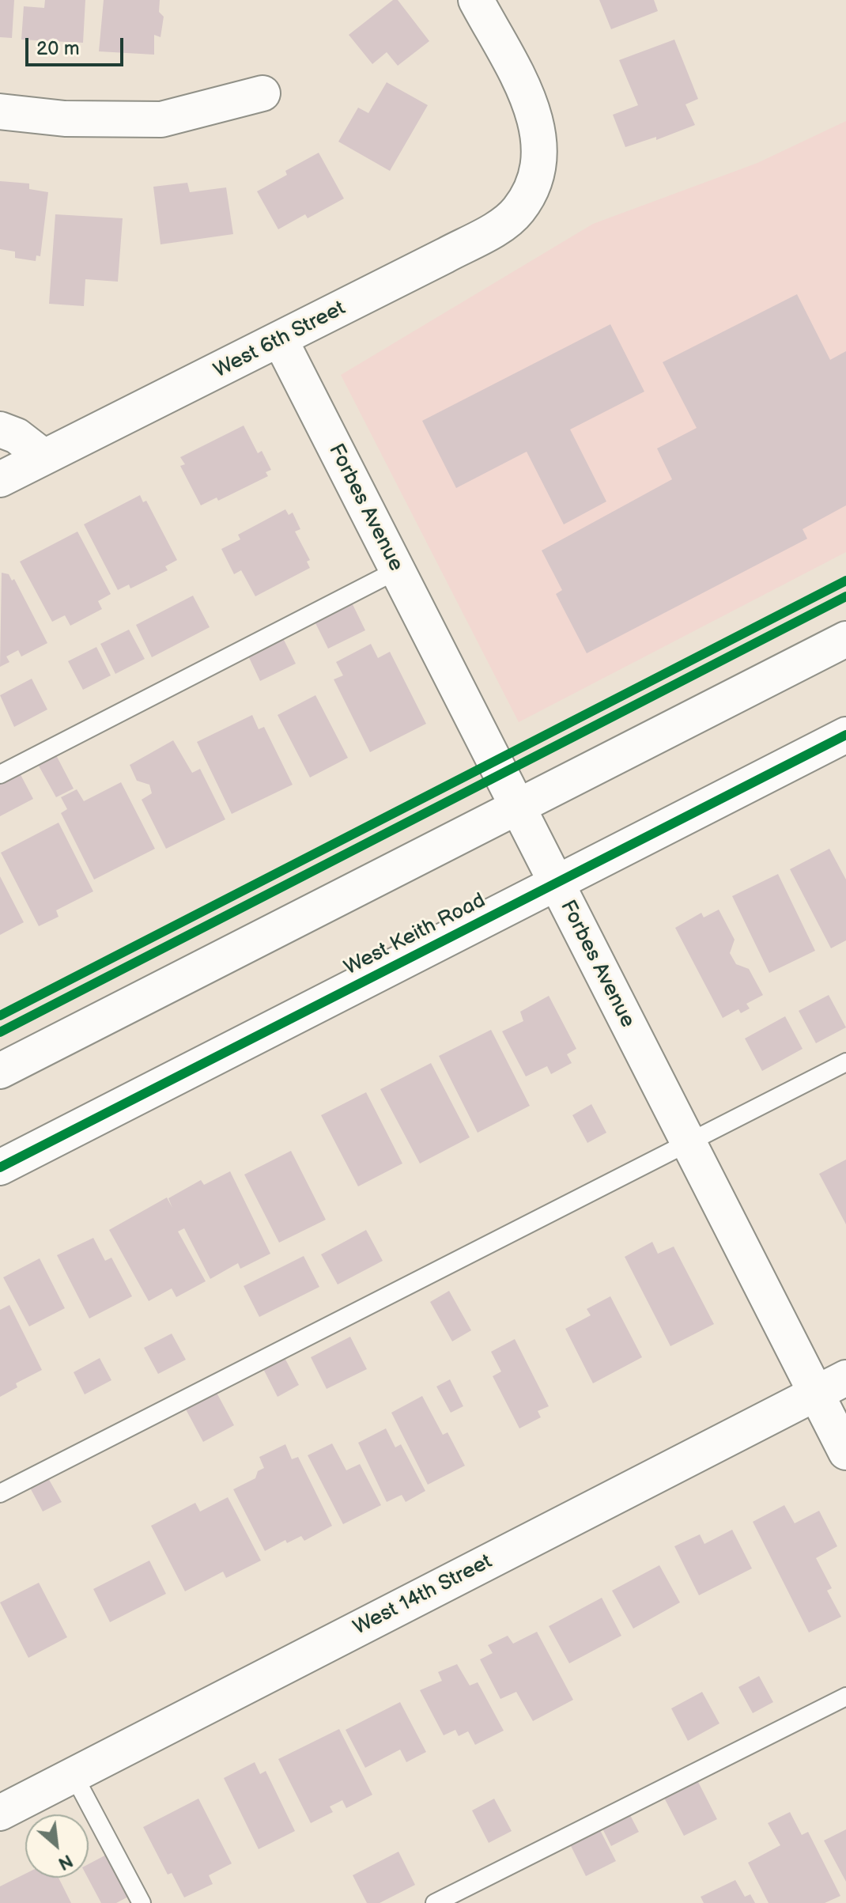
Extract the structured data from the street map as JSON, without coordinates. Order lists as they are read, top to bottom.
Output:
{
  "streets": {
    "street": [
      "West 6th Street",
      "Forbes Avenue",
      "West Keith Road",
      "West 14th Street"
    ]
  },
  "crossings": [
    ["West 6th Street", "Forbes Avenue"],
    ["Forbes Avenue", "West Keith Road"],
    ["Forbes Avenue", "West 14th Street"]
  ],
  "scale_bar": "20 m",
  "north": "bottom right"
}
